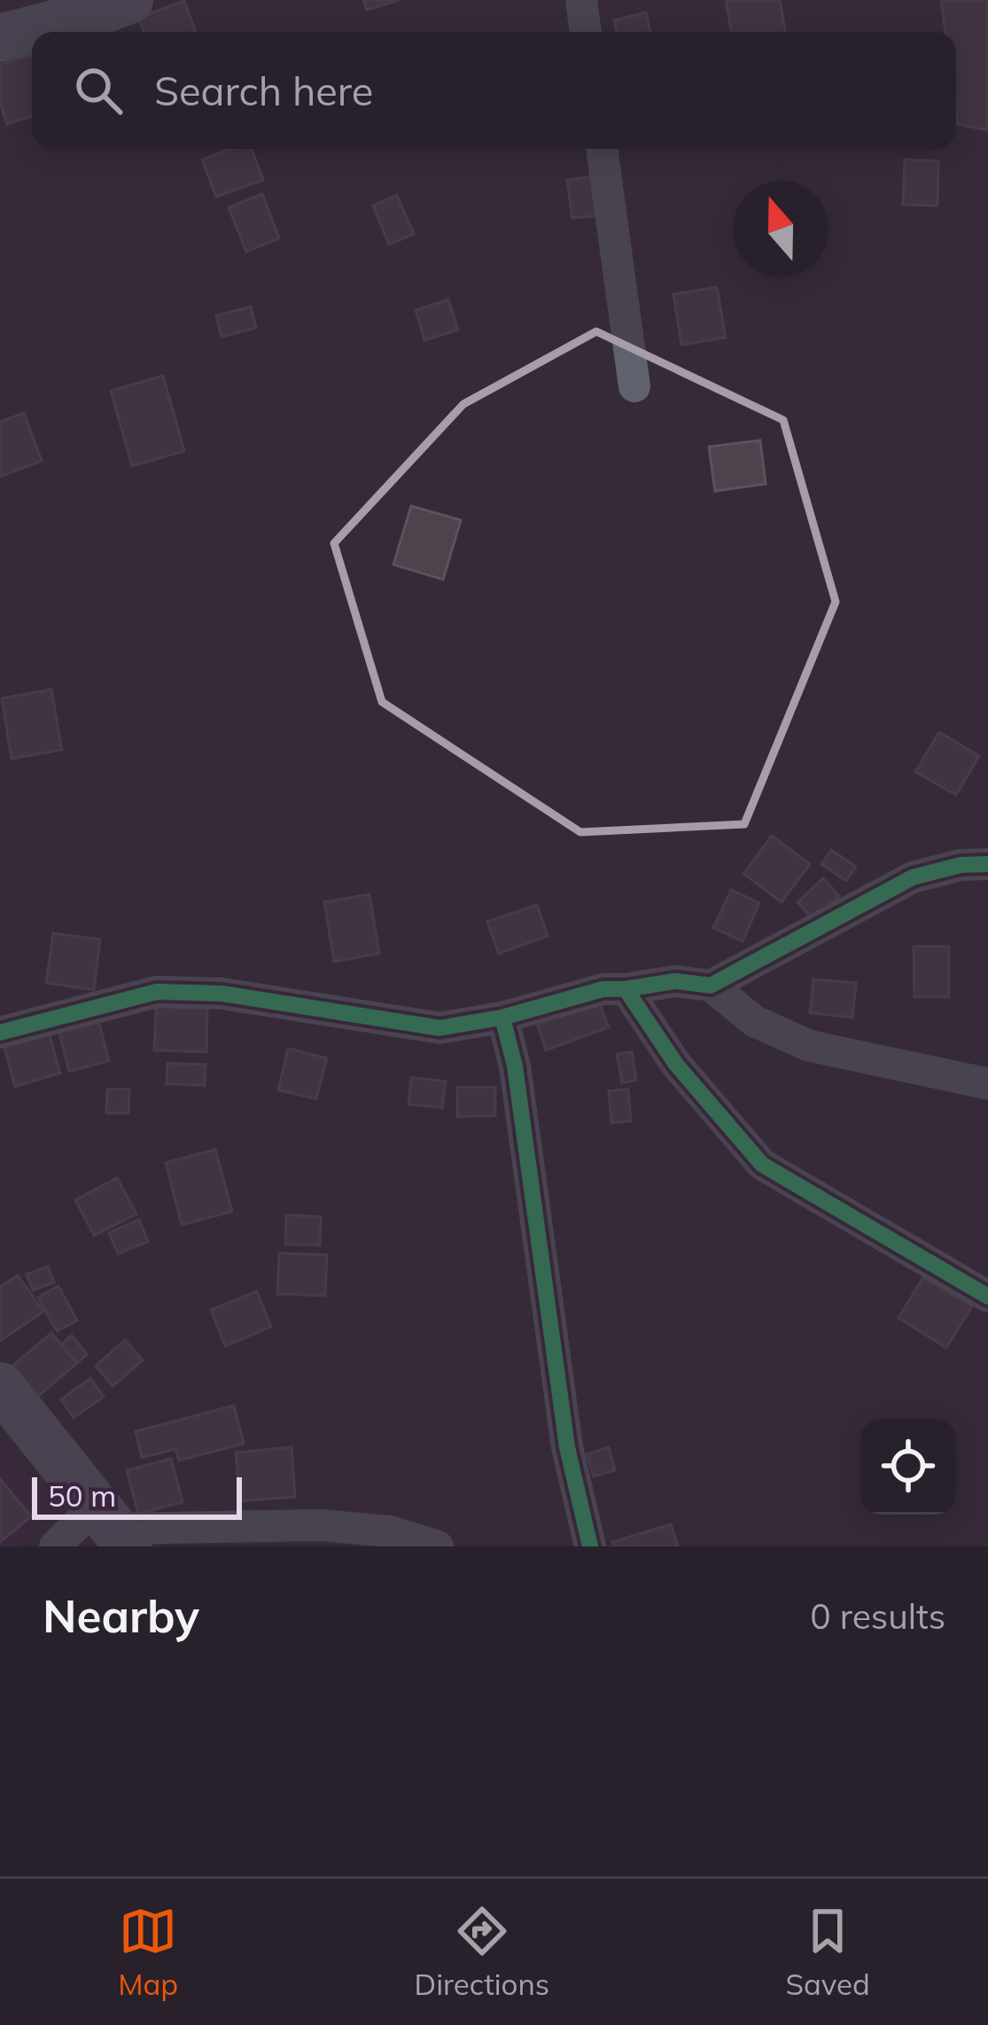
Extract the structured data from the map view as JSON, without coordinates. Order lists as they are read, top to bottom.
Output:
{
  "scale_bar": "50 m",
  "north": "top",
  "page": {
    "search": "Search here",
    "scale": "50 m",
    "heading": ["Nearby", "0 results"],
    "nav": ["Map", "Directions", "Saved"]
  }
}
